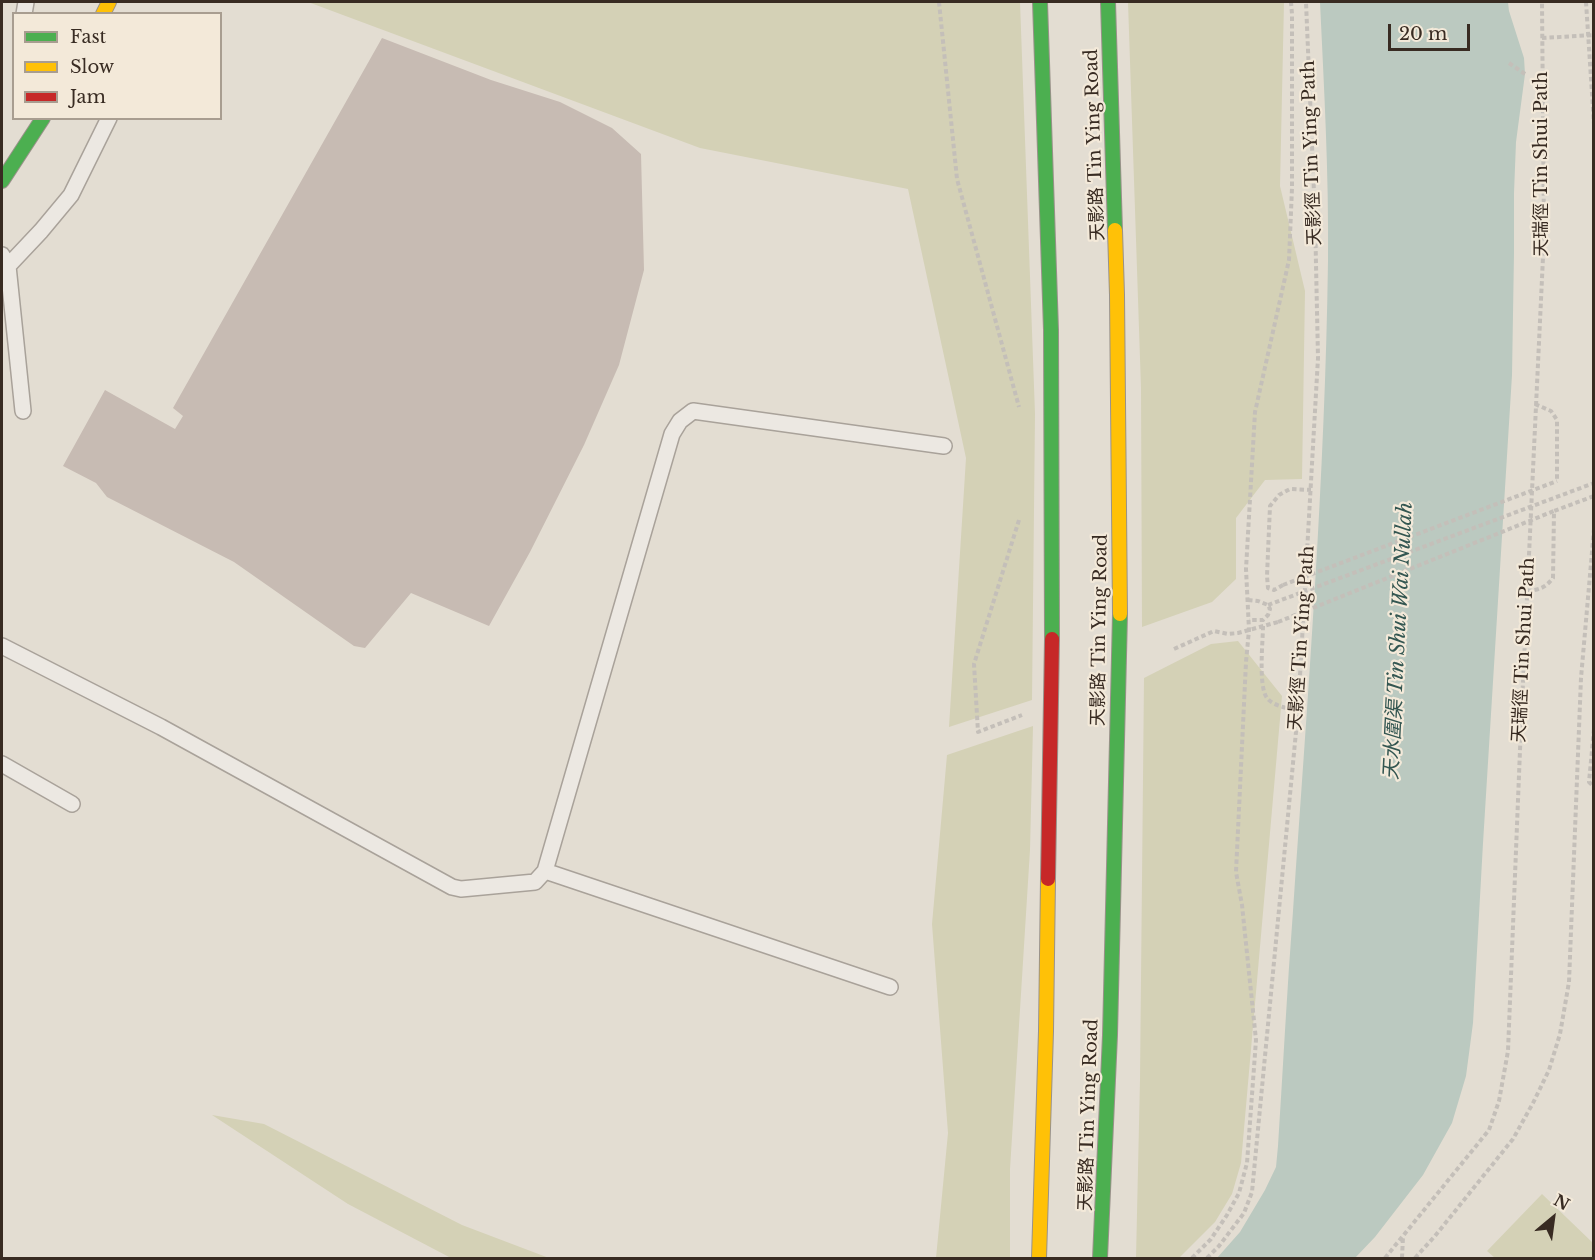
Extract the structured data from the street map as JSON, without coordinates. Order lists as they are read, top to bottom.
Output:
{
  "streets": {
    "main road": ["天影路 Tin Ying Road"],
    "path": ["天影徑 Tin Ying Path", "天瑞徑 Tin Shui Path"]
  },
  "water": ["天水圍渠 Tin Shui Wai Nullah"],
  "legend": ["Fast", "Slow", "Jam"],
  "scale_bar": "20 m",
  "north": "top right"
}
